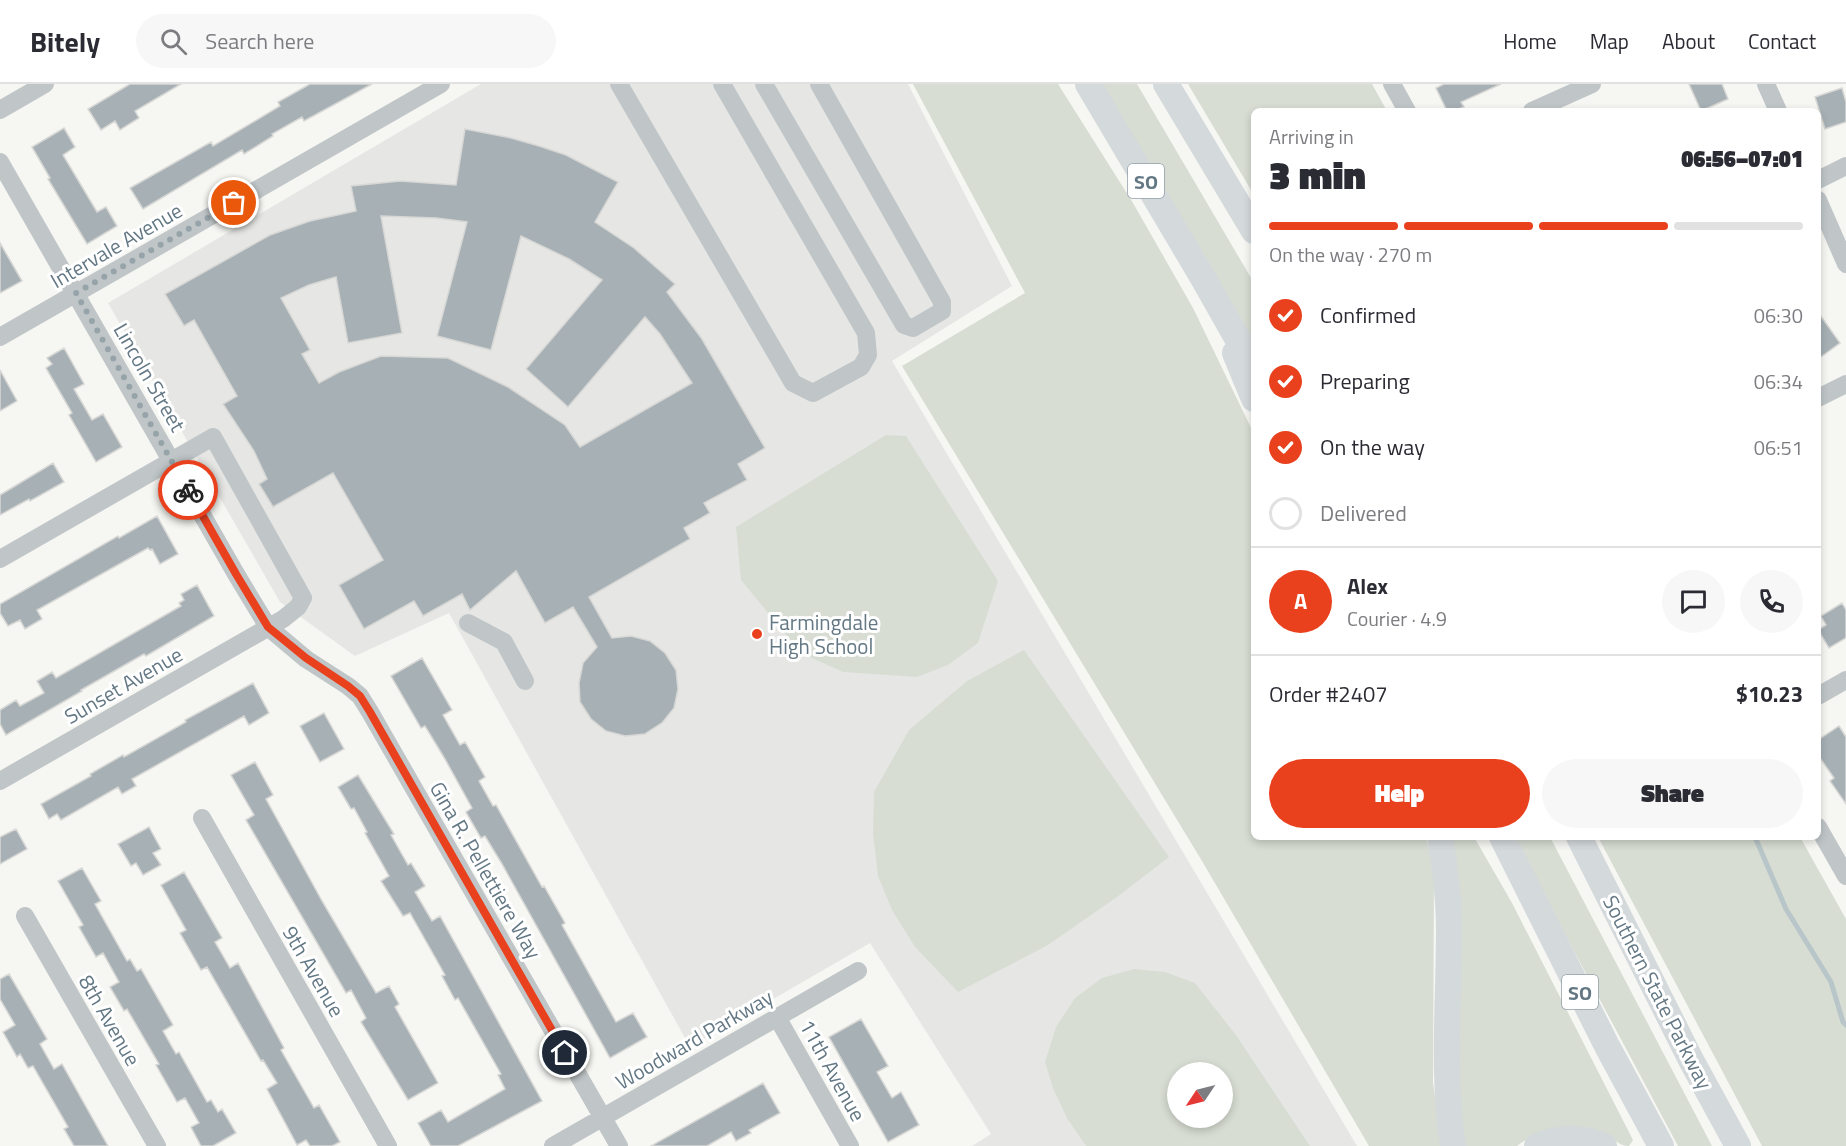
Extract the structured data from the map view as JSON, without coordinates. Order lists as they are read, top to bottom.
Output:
{
  "streets": {
    "highway": ["SO", "Southern State Parkway"],
    "street": [
      "Intervale Avenue",
      "Lincoln Street",
      "Sunset Avenue",
      "Gina R. Pellettiere Way",
      "9th Avenue",
      "8th Avenue",
      "Woodward Parkway",
      "11th Avenue"
    ]
  },
  "crossings": [
    ["Intervale Avenue", "Lincoln Street"],
    ["Lincoln Street", "Sunset Avenue"],
    ["Lincoln Street", "Gina R. Pellettiere Way"],
    ["Gina R. Pellettiere Way", "Woodward Parkway"],
    ["Woodward Parkway", "11th Avenue"]
  ],
  "places": ["Farmingdale High School"],
  "north": "bottom left",
  "page": {
    "header": "Bitely",
    "search": "Search here",
    "nav": [
      "Home",
      "Map",
      "About",
      "Contact"
    ],
    "heading": ["3 min", "Arriving in", "06:56–07:01"],
    "panel": [
      "Alex",
      "Courier · 4.9",
      "Order #2407",
      "$10.23"
    ],
    "bar": "On the way · 270 m",
    "list": [
      ["Confirmed", "06:30"],
      ["Preparing", "06:34"],
      ["On the way", "06:51"],
      "Delivered"
    ],
    "round": "A",
    "buttons": ["Help", "Share"]
  }
}
